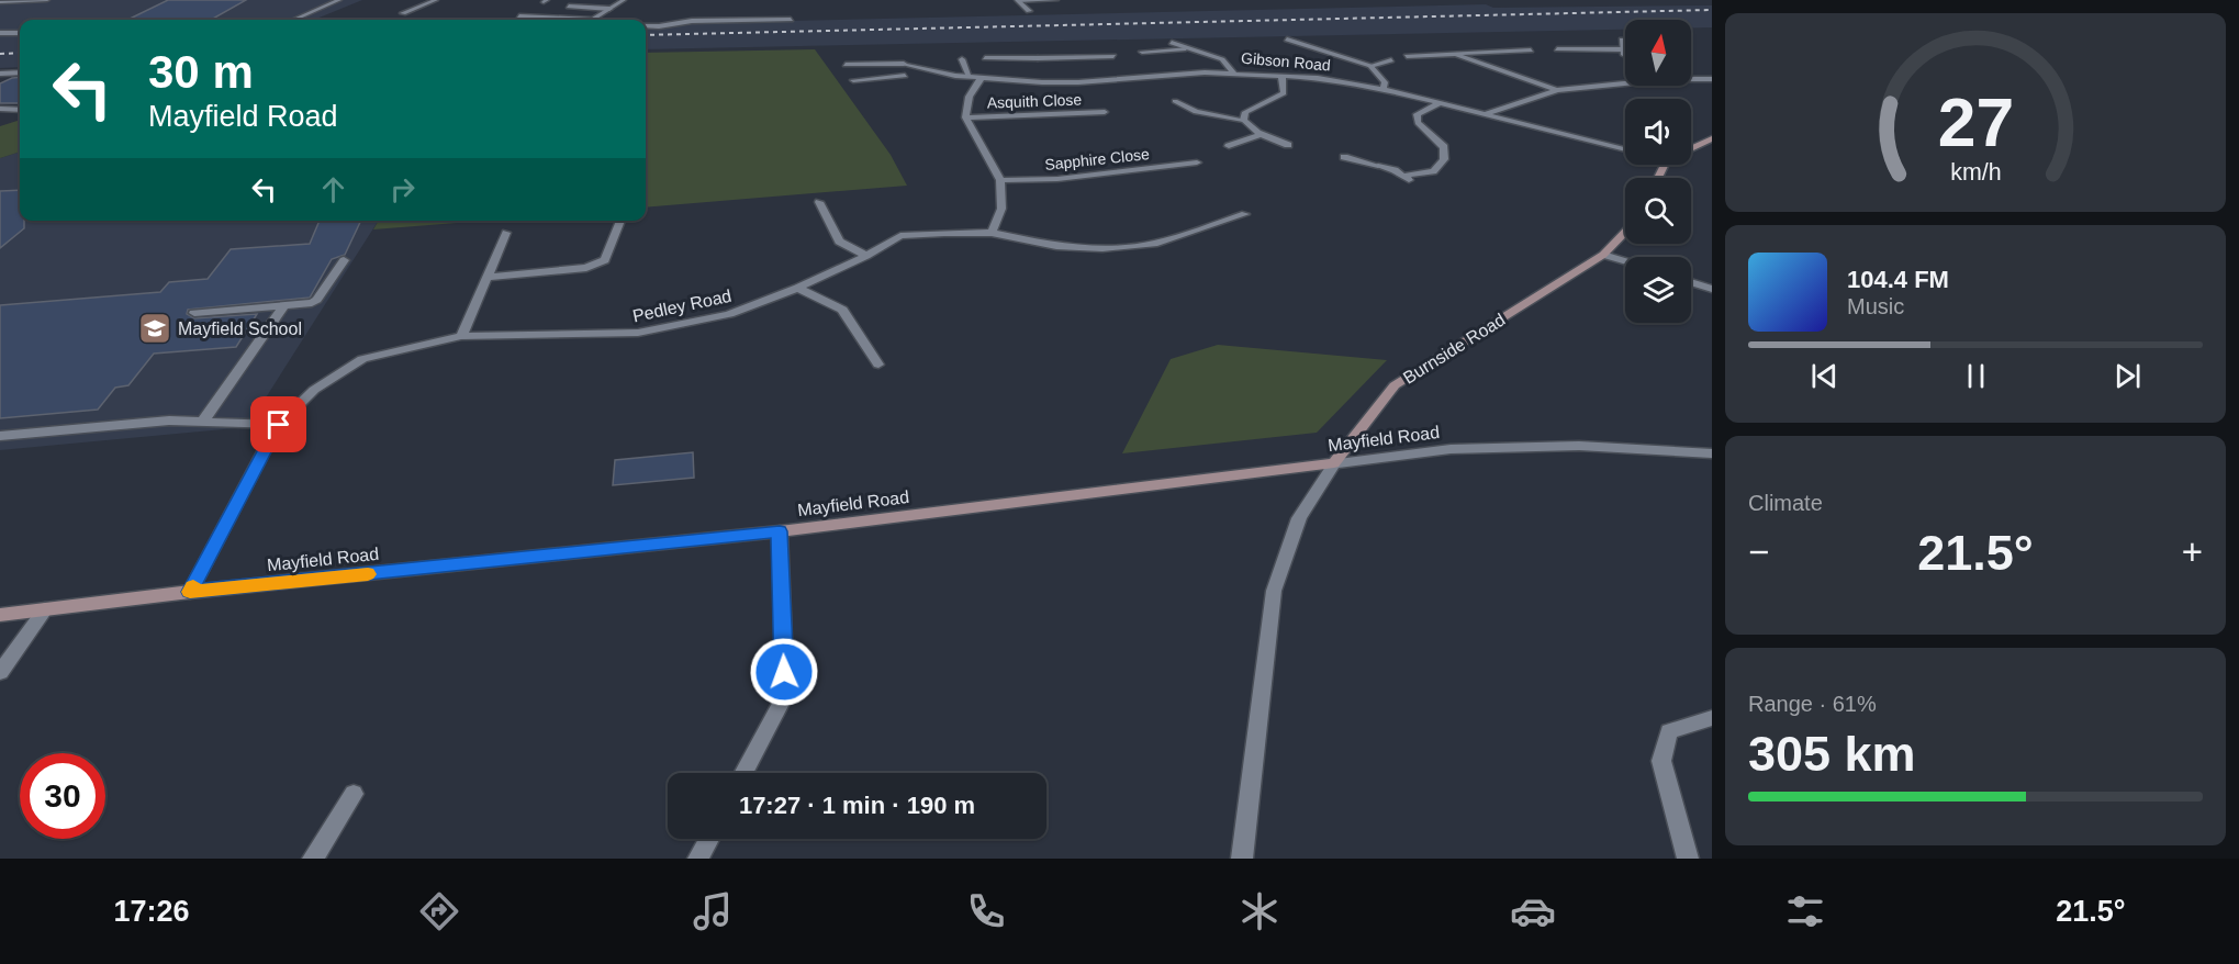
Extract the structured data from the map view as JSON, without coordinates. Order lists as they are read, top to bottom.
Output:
{
  "streets": {
    "street": [
      "Gibson Road",
      "Asquith Close",
      "Sapphire Close",
      "Pedley Road",
      "Burnside Road",
      "Mayfield Road"
    ]
  },
  "crossings": [
    ["Pedley Road", "Mayfield Road"],
    ["Burnside Road", "Mayfield Road"]
  ],
  "places": {
    "school or university": ["Mayfield School"]
  },
  "north": "top",
  "page": {
    "turn": ["30 m", "Mayfield Road"],
    "song": ["104.4 FM", "Music"],
    "tile": [
      "Climate",
      ["Range · 61%", "305 km"]
    ],
    "heat": ["−", "21.5°", "+"],
    "limit": "30",
    "trip": "17:27 · 1 min · 190 m",
    "tabs": ["17:26", "21.5°"],
    "gauge": ["27", "km/h"]
  }
}
